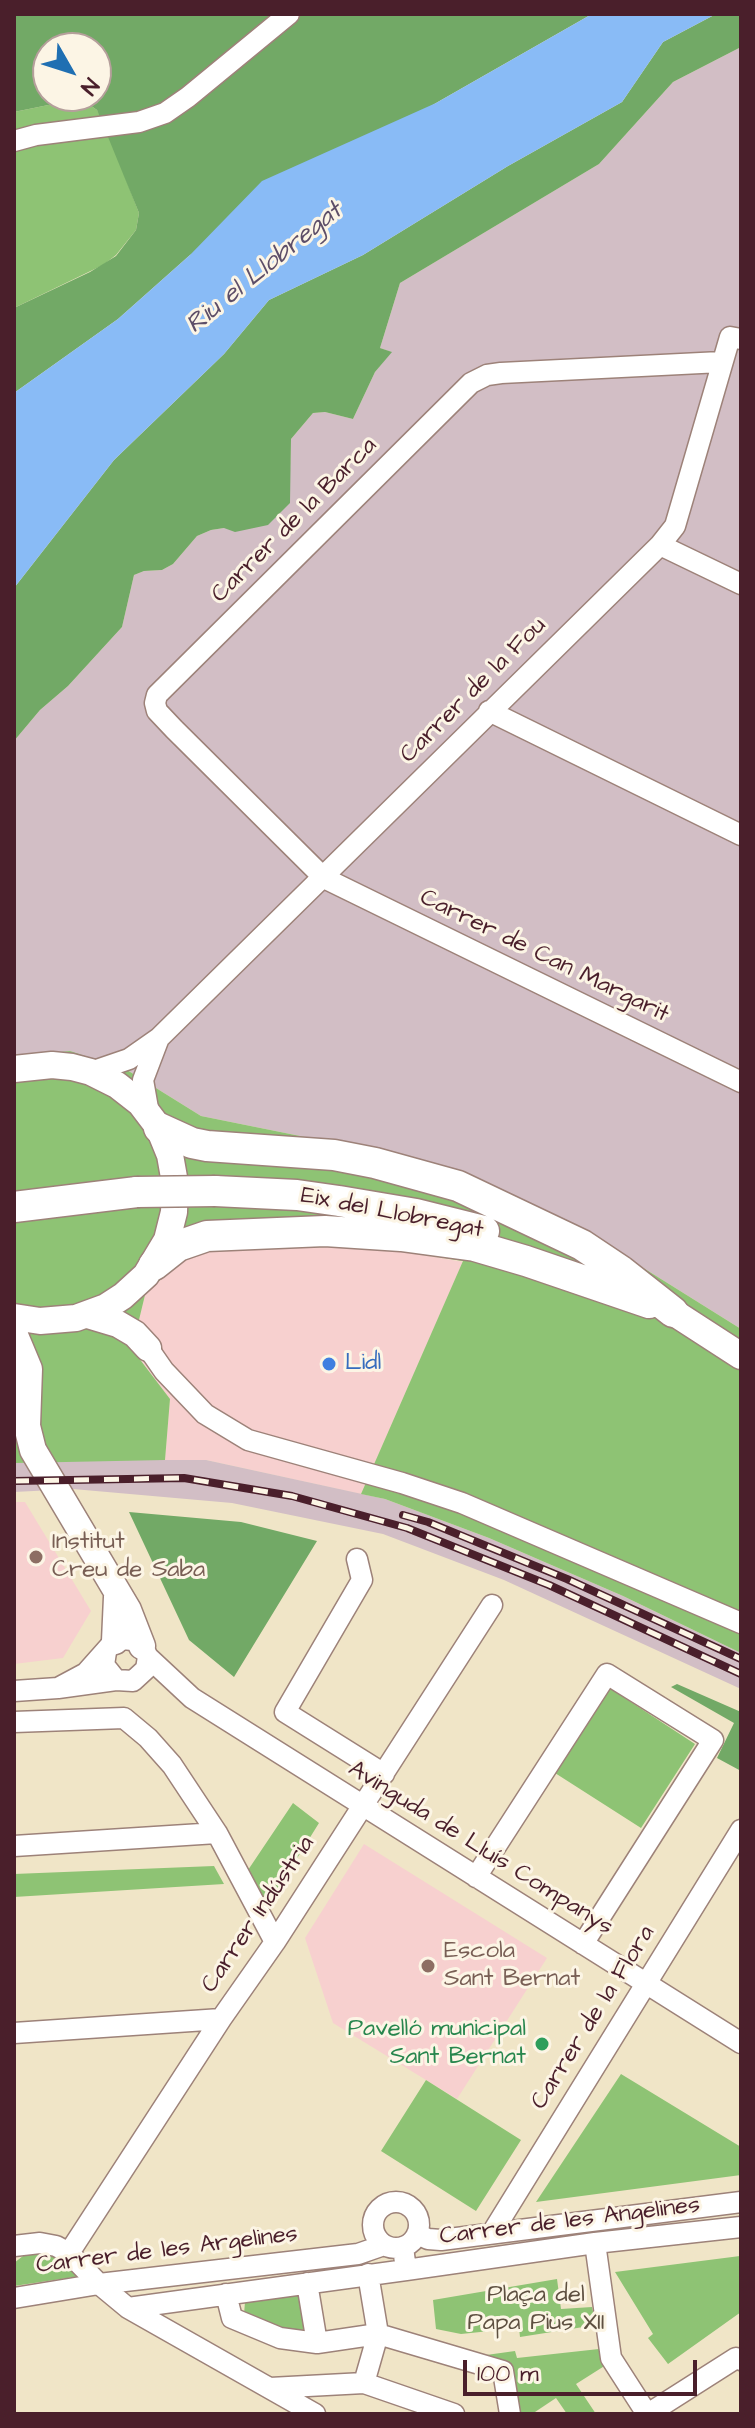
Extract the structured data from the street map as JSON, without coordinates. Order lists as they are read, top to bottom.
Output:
{
  "streets": {
    "highway": ["Eix del Llobregat"],
    "street": [
      "Carrer de la Barca",
      "Carrer de la Fou",
      "Carrer de Can Margarit",
      "Avinguda de Lluís Companys",
      "Carrer Indústria",
      "Carrer de la Flora",
      "Carrer de les Angelines",
      "Carrer de les Argelines"
    ]
  },
  "crossings": [
    ["Carrer de la Barca", "Carrer de la Fou"],
    ["Carrer de la Barca", "Carrer de Can Margarit"],
    ["Carrer de la Fou", "Carrer de Can Margarit"],
    ["Avinguda de Lluís Companys", "Carrer Indústria"],
    ["Avinguda de Lluís Companys", "Carrer de la Flora"],
    ["Carrer de la Flora", "Carrer de les Angelines"],
    ["Carrer de les Angelines", "Carrer de les Argelines"]
  ],
  "water": ["Riu el Llobregat"],
  "parks": ["Plaça del Papa Pius XII"],
  "places": [
    "Lidl",
    "Institut Creu de Saba",
    "Escola Sant Bernat",
    "Pavelló municipal Sant Bernat"
  ],
  "scale_bar": "100 m",
  "north": "bottom right"
}
